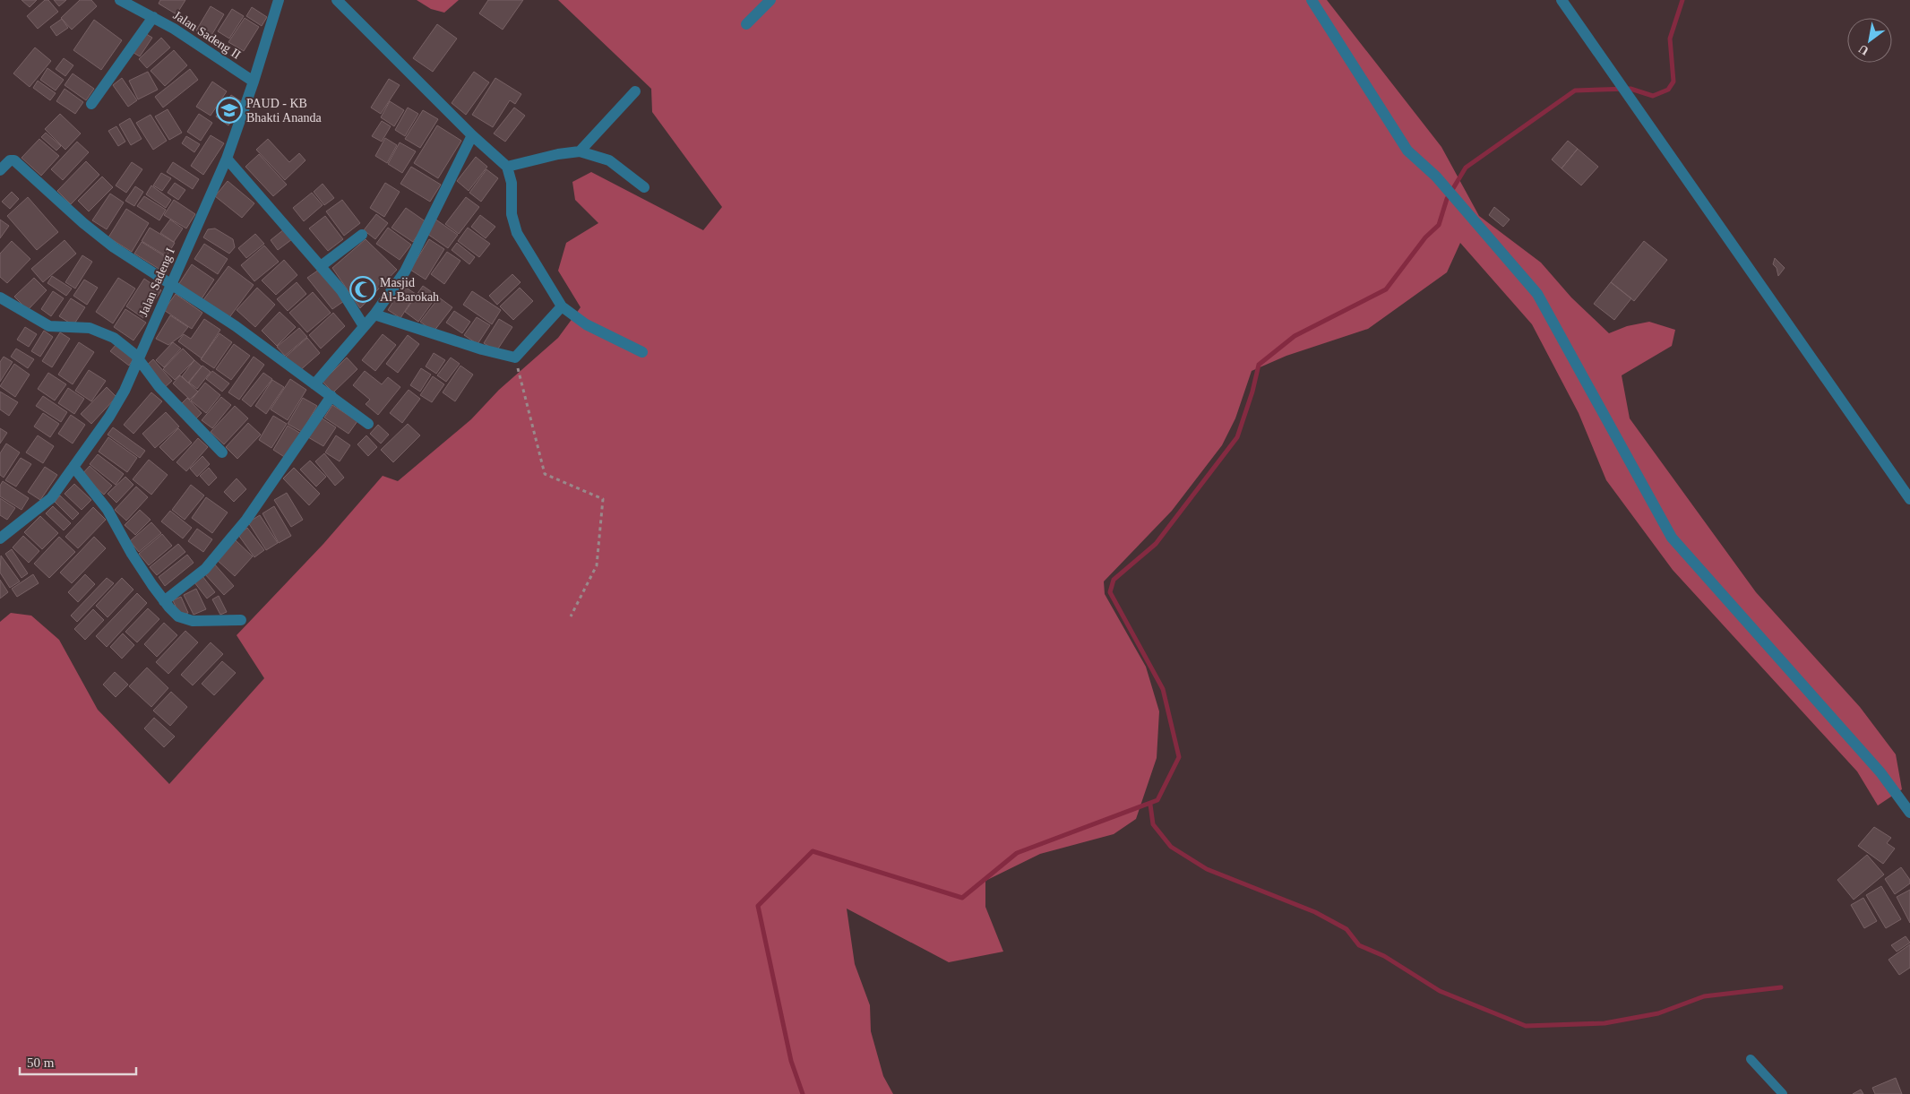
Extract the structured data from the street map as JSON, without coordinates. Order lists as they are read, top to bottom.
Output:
{
  "streets": {
    "street": ["Jalan Sadeng II", "Jalan Sadeng I"]
  },
  "crossings": [
    ["Jalan Sadeng II", "Jalan Sadeng I"]
  ],
  "places": {
    "school or university": ["PAUD - KB Bhakti Ananda"],
    "mosque": ["Masjid Al-Barokah"]
  },
  "scale_bar": "50 m",
  "north": "bottom left"
}
